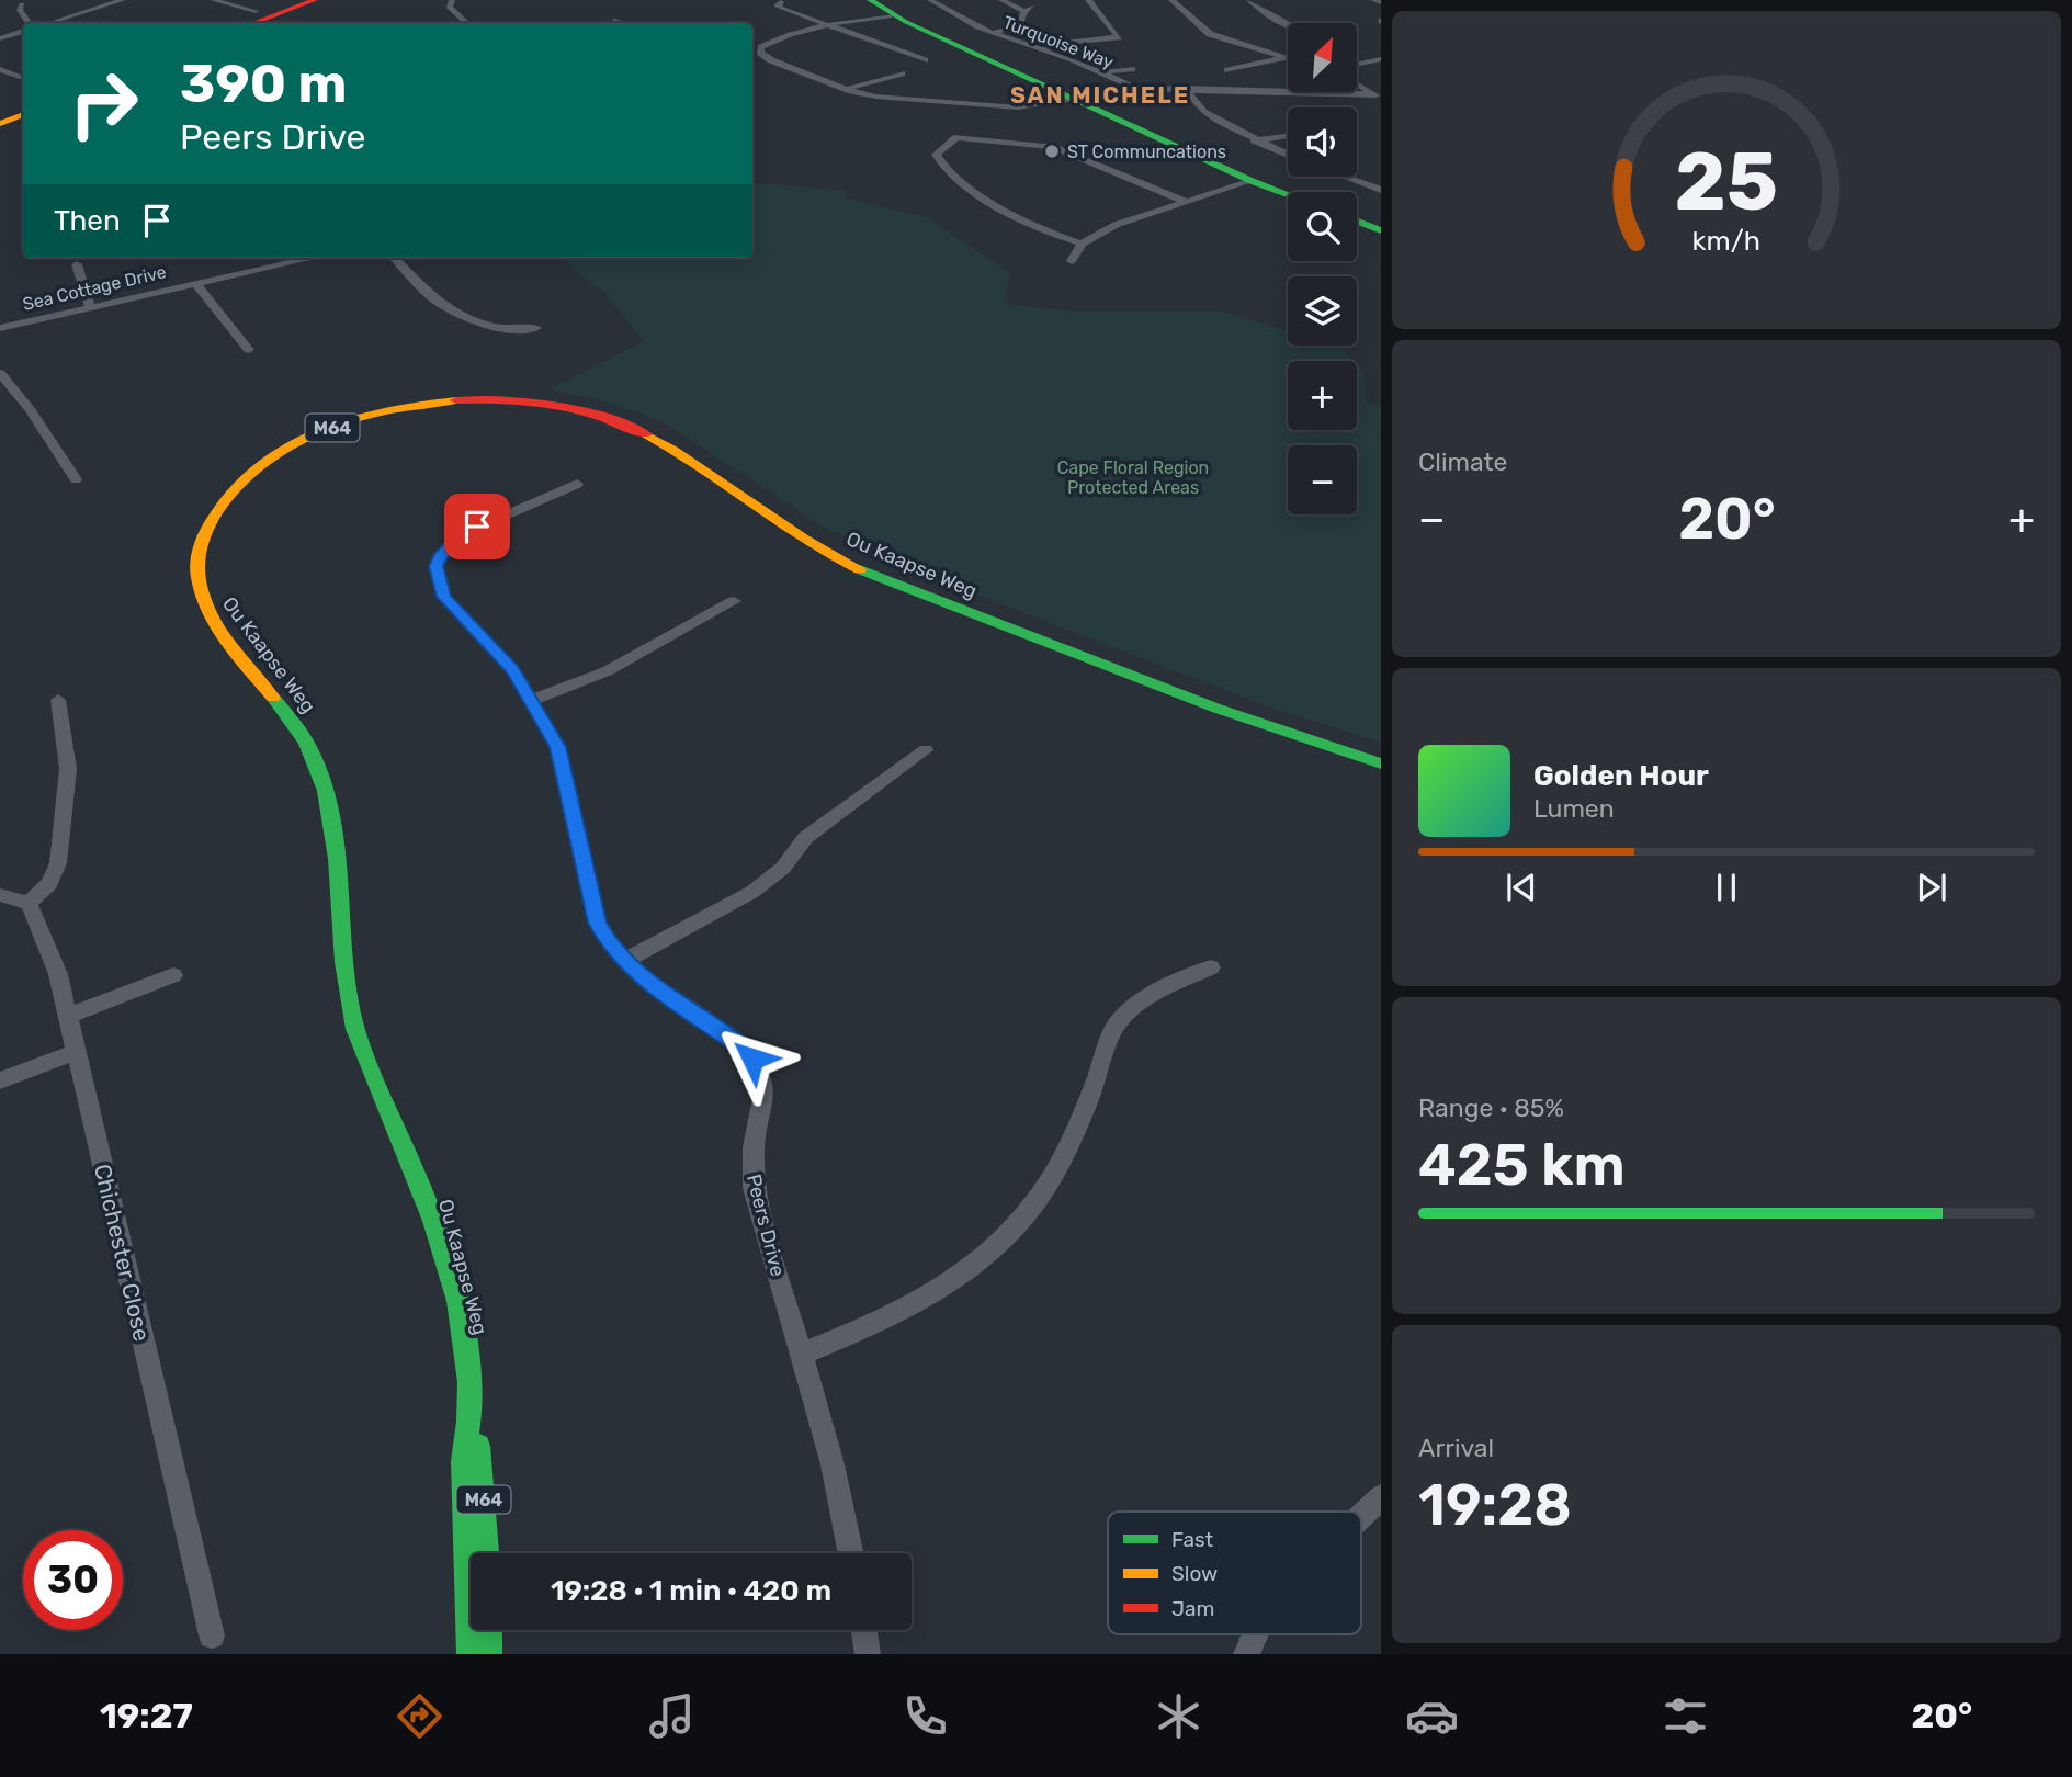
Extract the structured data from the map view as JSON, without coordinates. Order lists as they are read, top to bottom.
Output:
{
  "streets": {
    "main road": ["M64", "Ou Kaapse Weg"],
    "street": [
      "Turquoise Way",
      "Sea Cottage Drive",
      "Peers Drive",
      "Chichester Close"
    ]
  },
  "districts": ["SAN MICHELE"],
  "parks": ["Cape Floral Region Protected Areas"],
  "places": ["ST Communcations"],
  "legend": ["Fast", "Slow", "Jam"],
  "north": "top right",
  "page": {
    "map_buttons": ["+", "−"],
    "turn": ["390 m", "Peers Drive"],
    "then": "Then",
    "tile": [
      "Climate",
      ["Range · 85%", "425 km"],
      ["Arrival", "19:28"]
    ],
    "heat": ["−", "20°", "+"],
    "song": ["Golden Hour", "Lumen"],
    "limit": "30",
    "trip": "19:28 · 1 min · 420 m",
    "tabs": ["19:27", "20°"],
    "gauge": ["25", "km/h"]
  }
}
